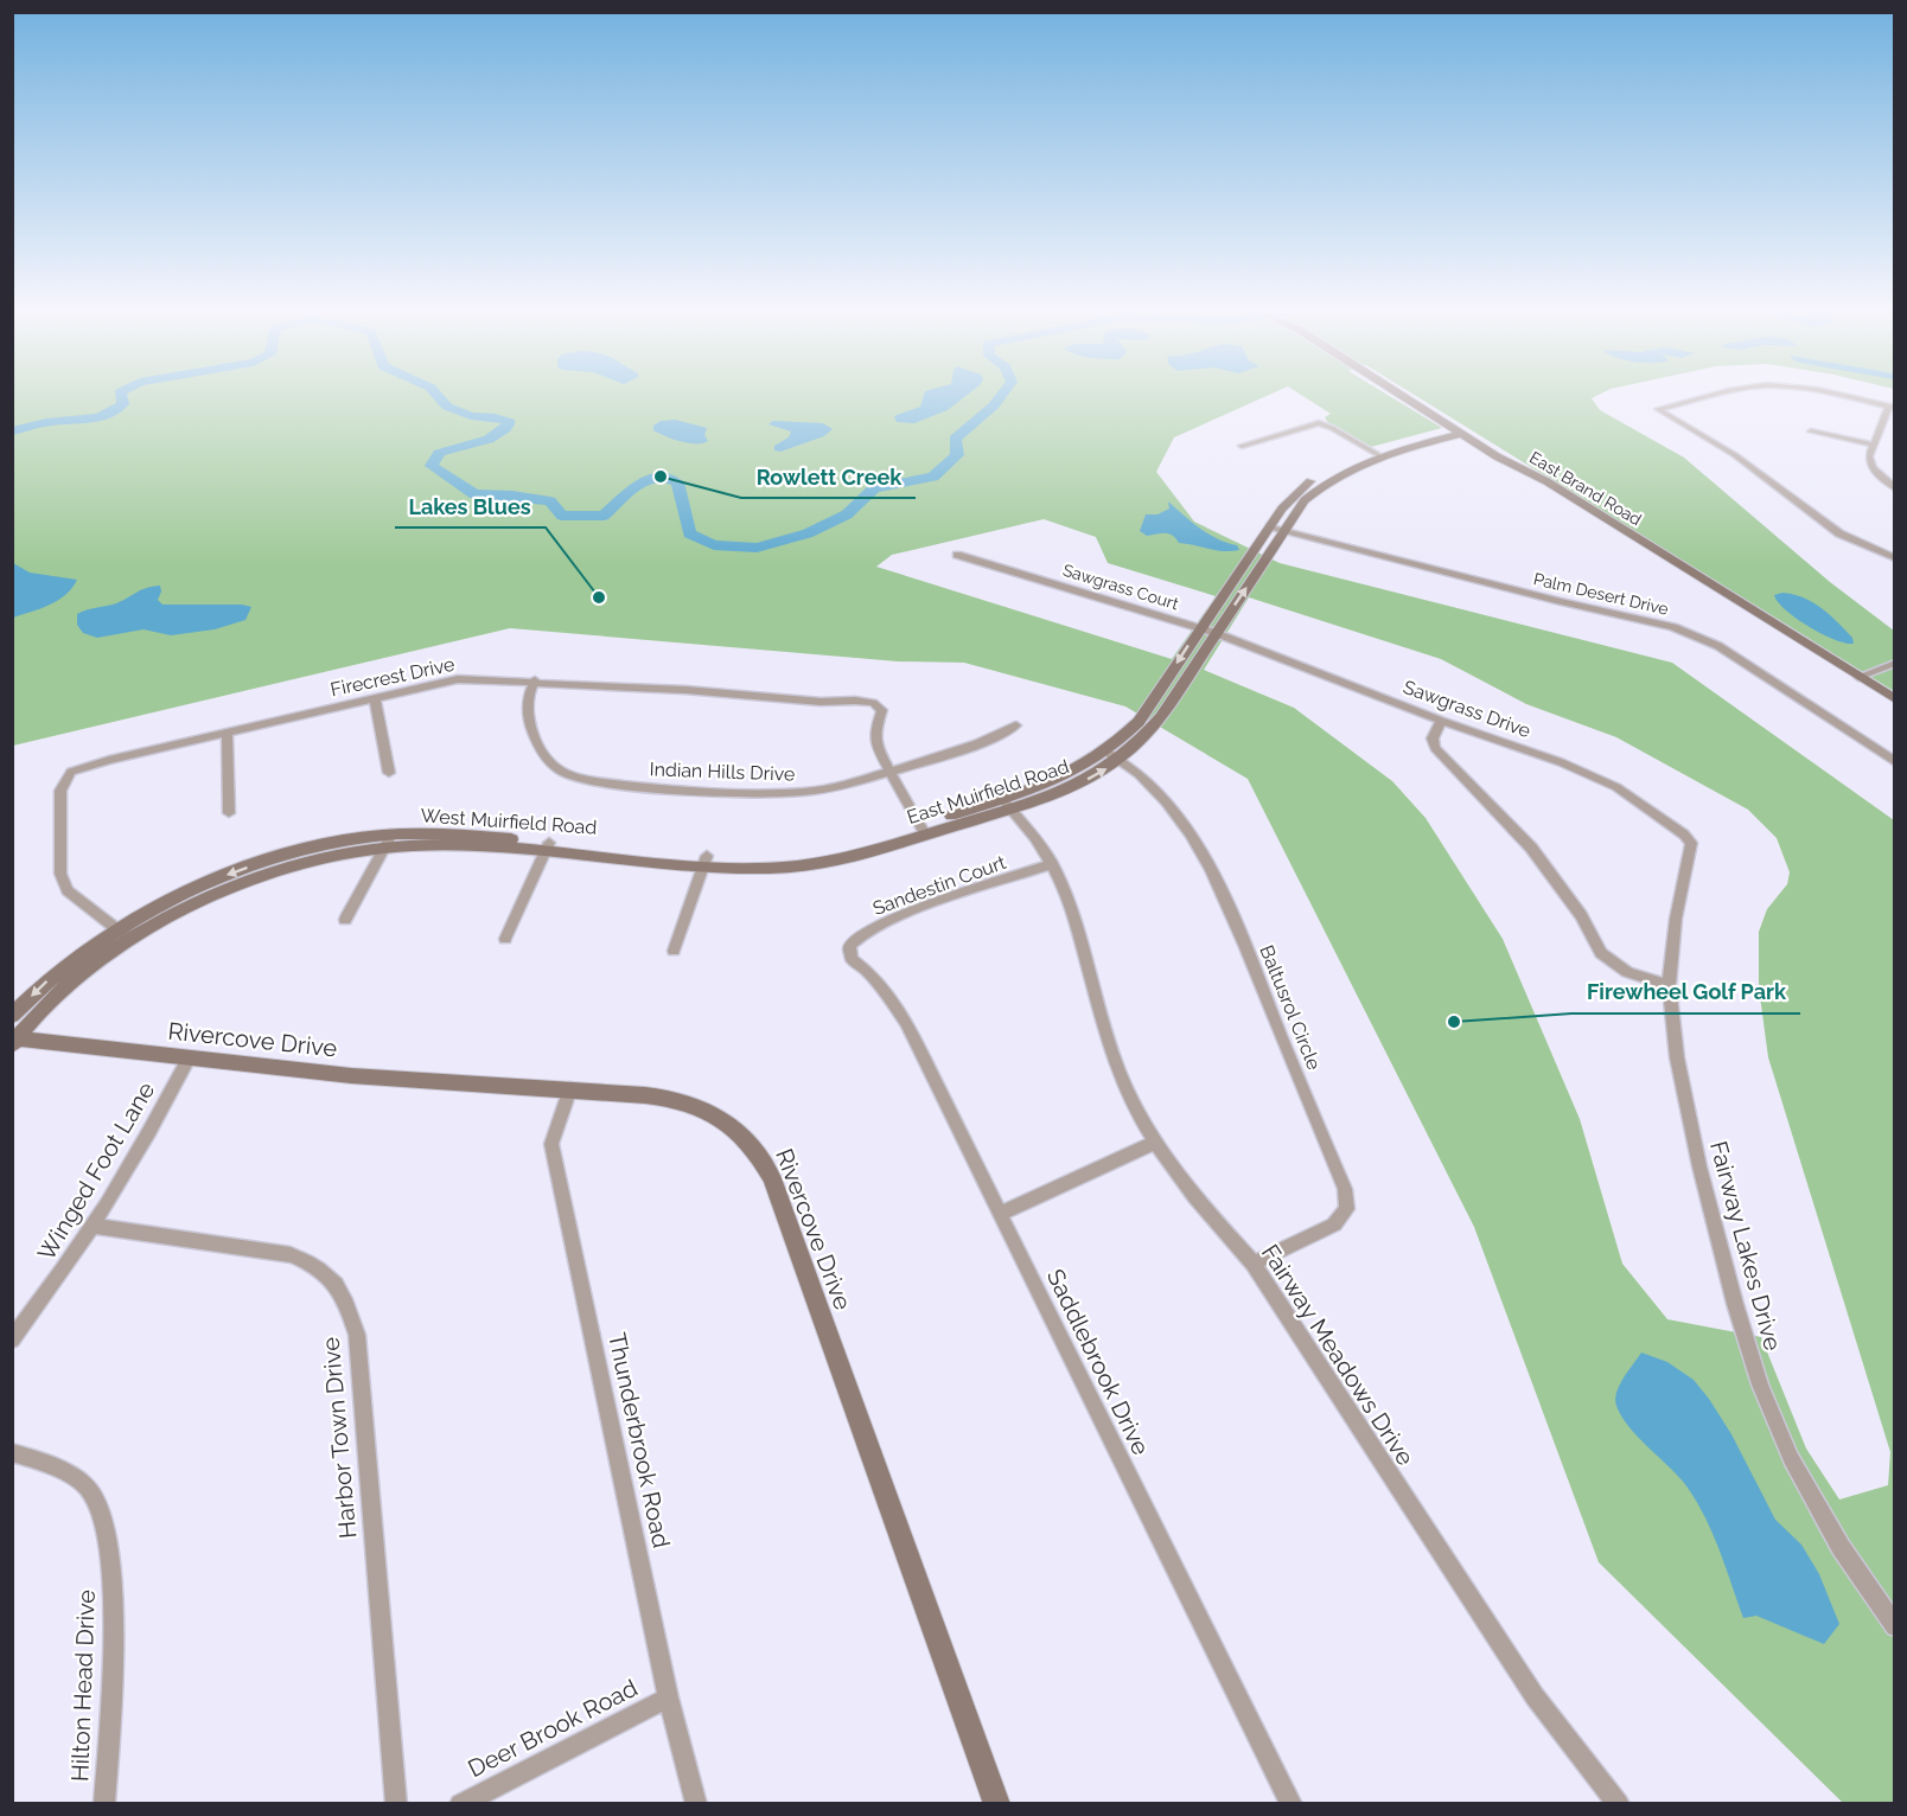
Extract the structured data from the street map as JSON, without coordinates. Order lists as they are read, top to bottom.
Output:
{
  "streets": {
    "street": [
      "East Brand Road",
      "Sawgrass Court",
      "Palm Desert Drive",
      "Firecrest Drive",
      "Sawgrass Drive",
      "Indian Hills Drive",
      "East Muirfield Road",
      "West Muirfield Road",
      "Sandestin Court",
      "Baltusrol Circle",
      "Rivercove Drive",
      "Winged Foot Lane",
      "Fairway Lakes Drive",
      "Fairway Meadows Drive",
      "Saddlebrook Drive",
      "Harbor Town Drive",
      "Thunderbrook Road",
      "Hilton Head Drive",
      "Deer Brook Road"
    ]
  },
  "crossings": [
    ["East Brand Road", "East Muirfield Road"],
    ["Sawgrass Court", "Sawgrass Drive"],
    ["Sawgrass Court", "East Muirfield Road"],
    ["Palm Desert Drive", "East Muirfield Road"],
    ["Firecrest Drive", "Indian Hills Drive"],
    ["Firecrest Drive", "West Muirfield Road"],
    ["Sawgrass Drive", "East Muirfield Road"],
    ["Sawgrass Drive", "Fairway Lakes Drive"],
    ["East Muirfield Road", "West Muirfield Road"],
    ["East Muirfield Road", "Baltusrol Circle"],
    ["East Muirfield Road", "Fairway Meadows Drive"],
    ["West Muirfield Road", "Rivercove Drive"],
    ["Sandestin Court", "Fairway Meadows Drive"],
    ["Sandestin Court", "Saddlebrook Drive"],
    ["Baltusrol Circle", "Fairway Meadows Drive"],
    ["Rivercove Drive", "Winged Foot Lane"],
    ["Rivercove Drive", "Thunderbrook Road"],
    ["Winged Foot Lane", "Harbor Town Drive"],
    ["Thunderbrook Road", "Deer Brook Road"]
  ],
  "places": ["Rowlett Creek", "Lakes Blues", "Firewheel Golf Park"]
}
